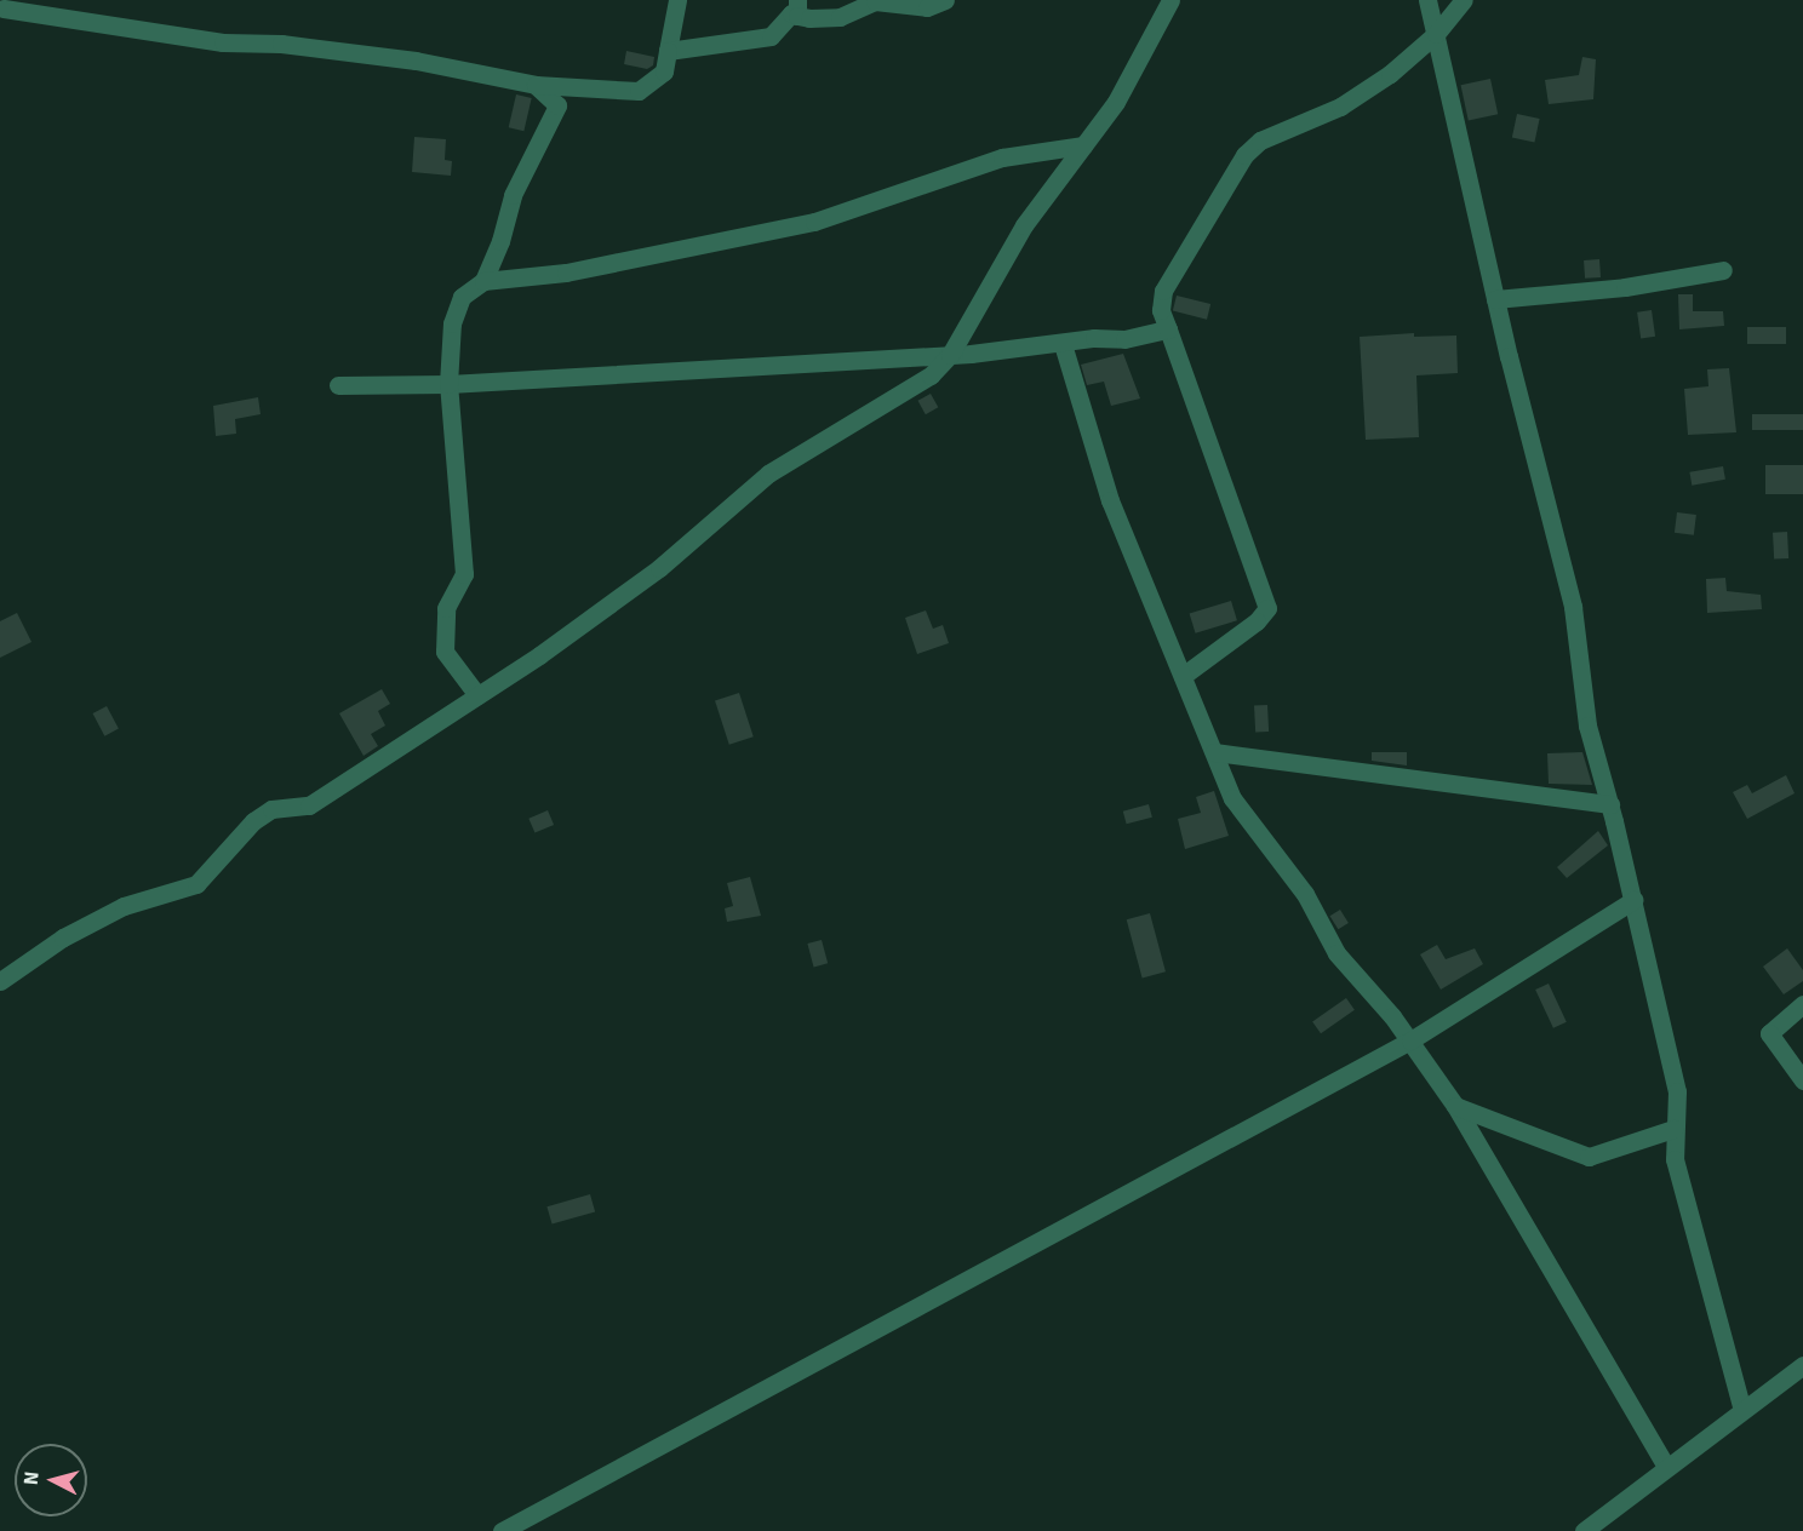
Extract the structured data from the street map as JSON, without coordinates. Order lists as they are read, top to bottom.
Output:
{
  "north": "left"
}
